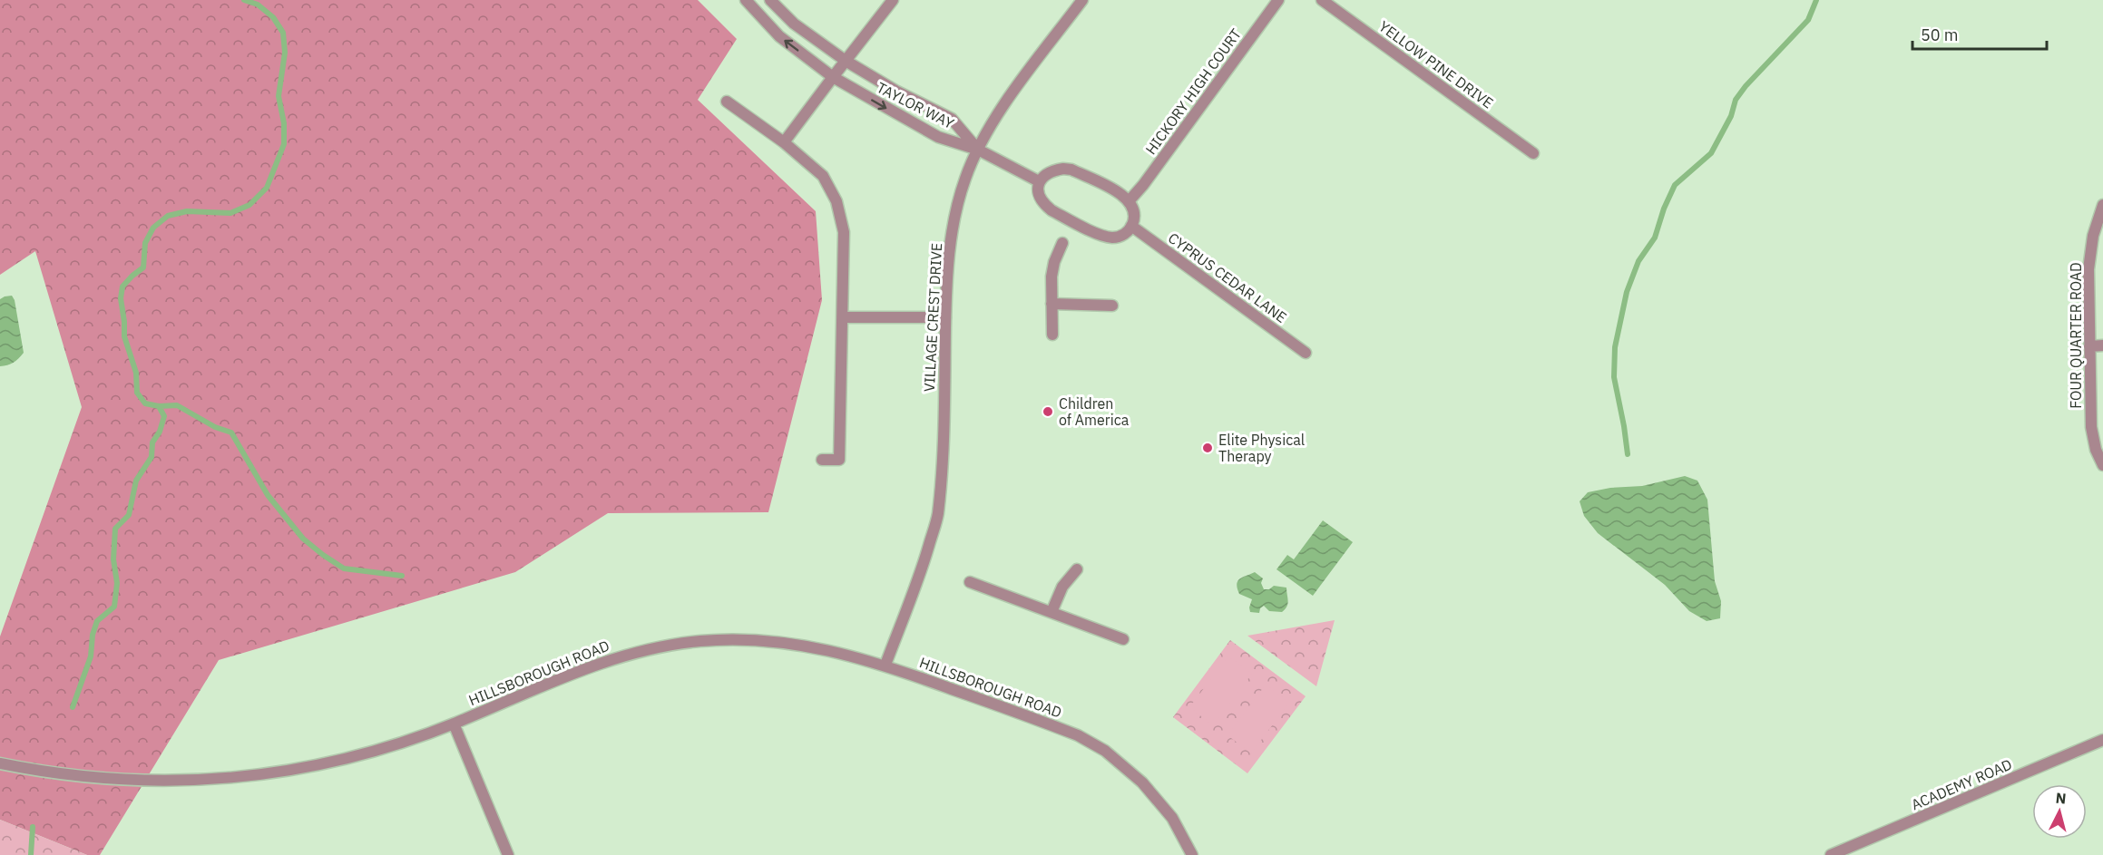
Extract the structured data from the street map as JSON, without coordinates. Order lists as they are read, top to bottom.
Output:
{
  "streets": {
    "street": [
      "YELLOW PINE DRIVE",
      "HICKORY HIGH COURT",
      "TAYLOR WAY",
      "CYPRUS CEDAR LANE",
      "VILLAGE CREST DRIVE",
      "FOUR QUARTER ROAD",
      "HILLSBOROUGH ROAD",
      "ACADEMY ROAD"
    ]
  },
  "crossings": [
    ["TAYLOR WAY", "VILLAGE CREST DRIVE"],
    ["VILLAGE CREST DRIVE", "HILLSBOROUGH ROAD"]
  ],
  "places": ["Children of America", "Elite Physical Therapy"],
  "scale_bar": "50 m",
  "north": "top"
}
